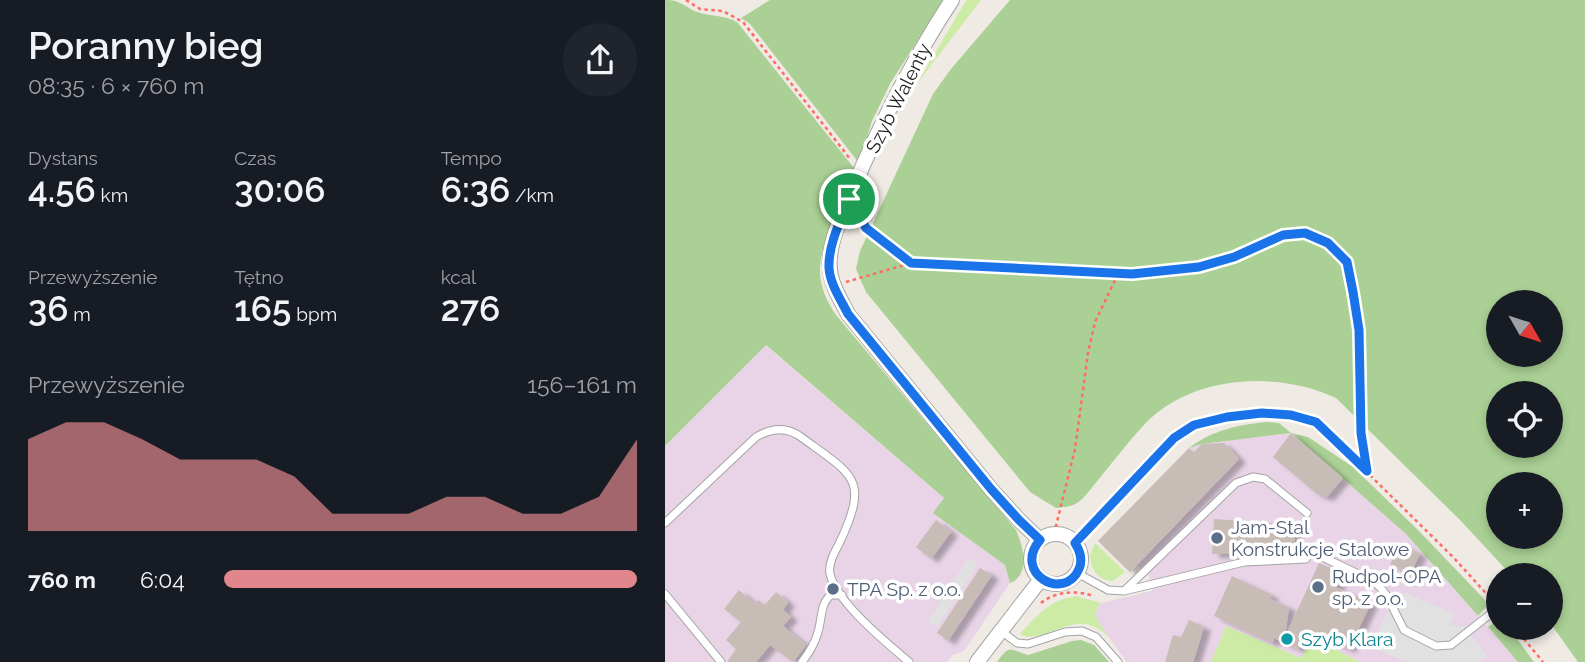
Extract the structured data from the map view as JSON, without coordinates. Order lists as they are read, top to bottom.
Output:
{
  "streets": {
    "street": ["Szyb Walenty"]
  },
  "places": [
    "Jam-Stal Konstrukcje Stalowe",
    "Rudpol-OPA sp. z o.o.",
    "TPA Sp. z o.o.",
    "Szyb Klara"
  ],
  "north": "bottom right",
  "page": {
    "heading": ["Poranny bieg", "08:35 · 6 × 760 m"],
    "stats": [
      ["Dystans", "4.56 km"],
      ["Czas", "30:06"],
      ["Tempo", "6:36 /km"],
      ["Przewyższenie", "36 m"],
      ["Tętno", "165 bpm"],
      ["kcal", "276"]
    ],
    "map_buttons": ["+", "−"],
    "chart": ["Przewyższenie", "156–161 m"],
    "list": [
      {
        "name": "760 m",
        "note": "6:04"
      }
    ]
  }
}
